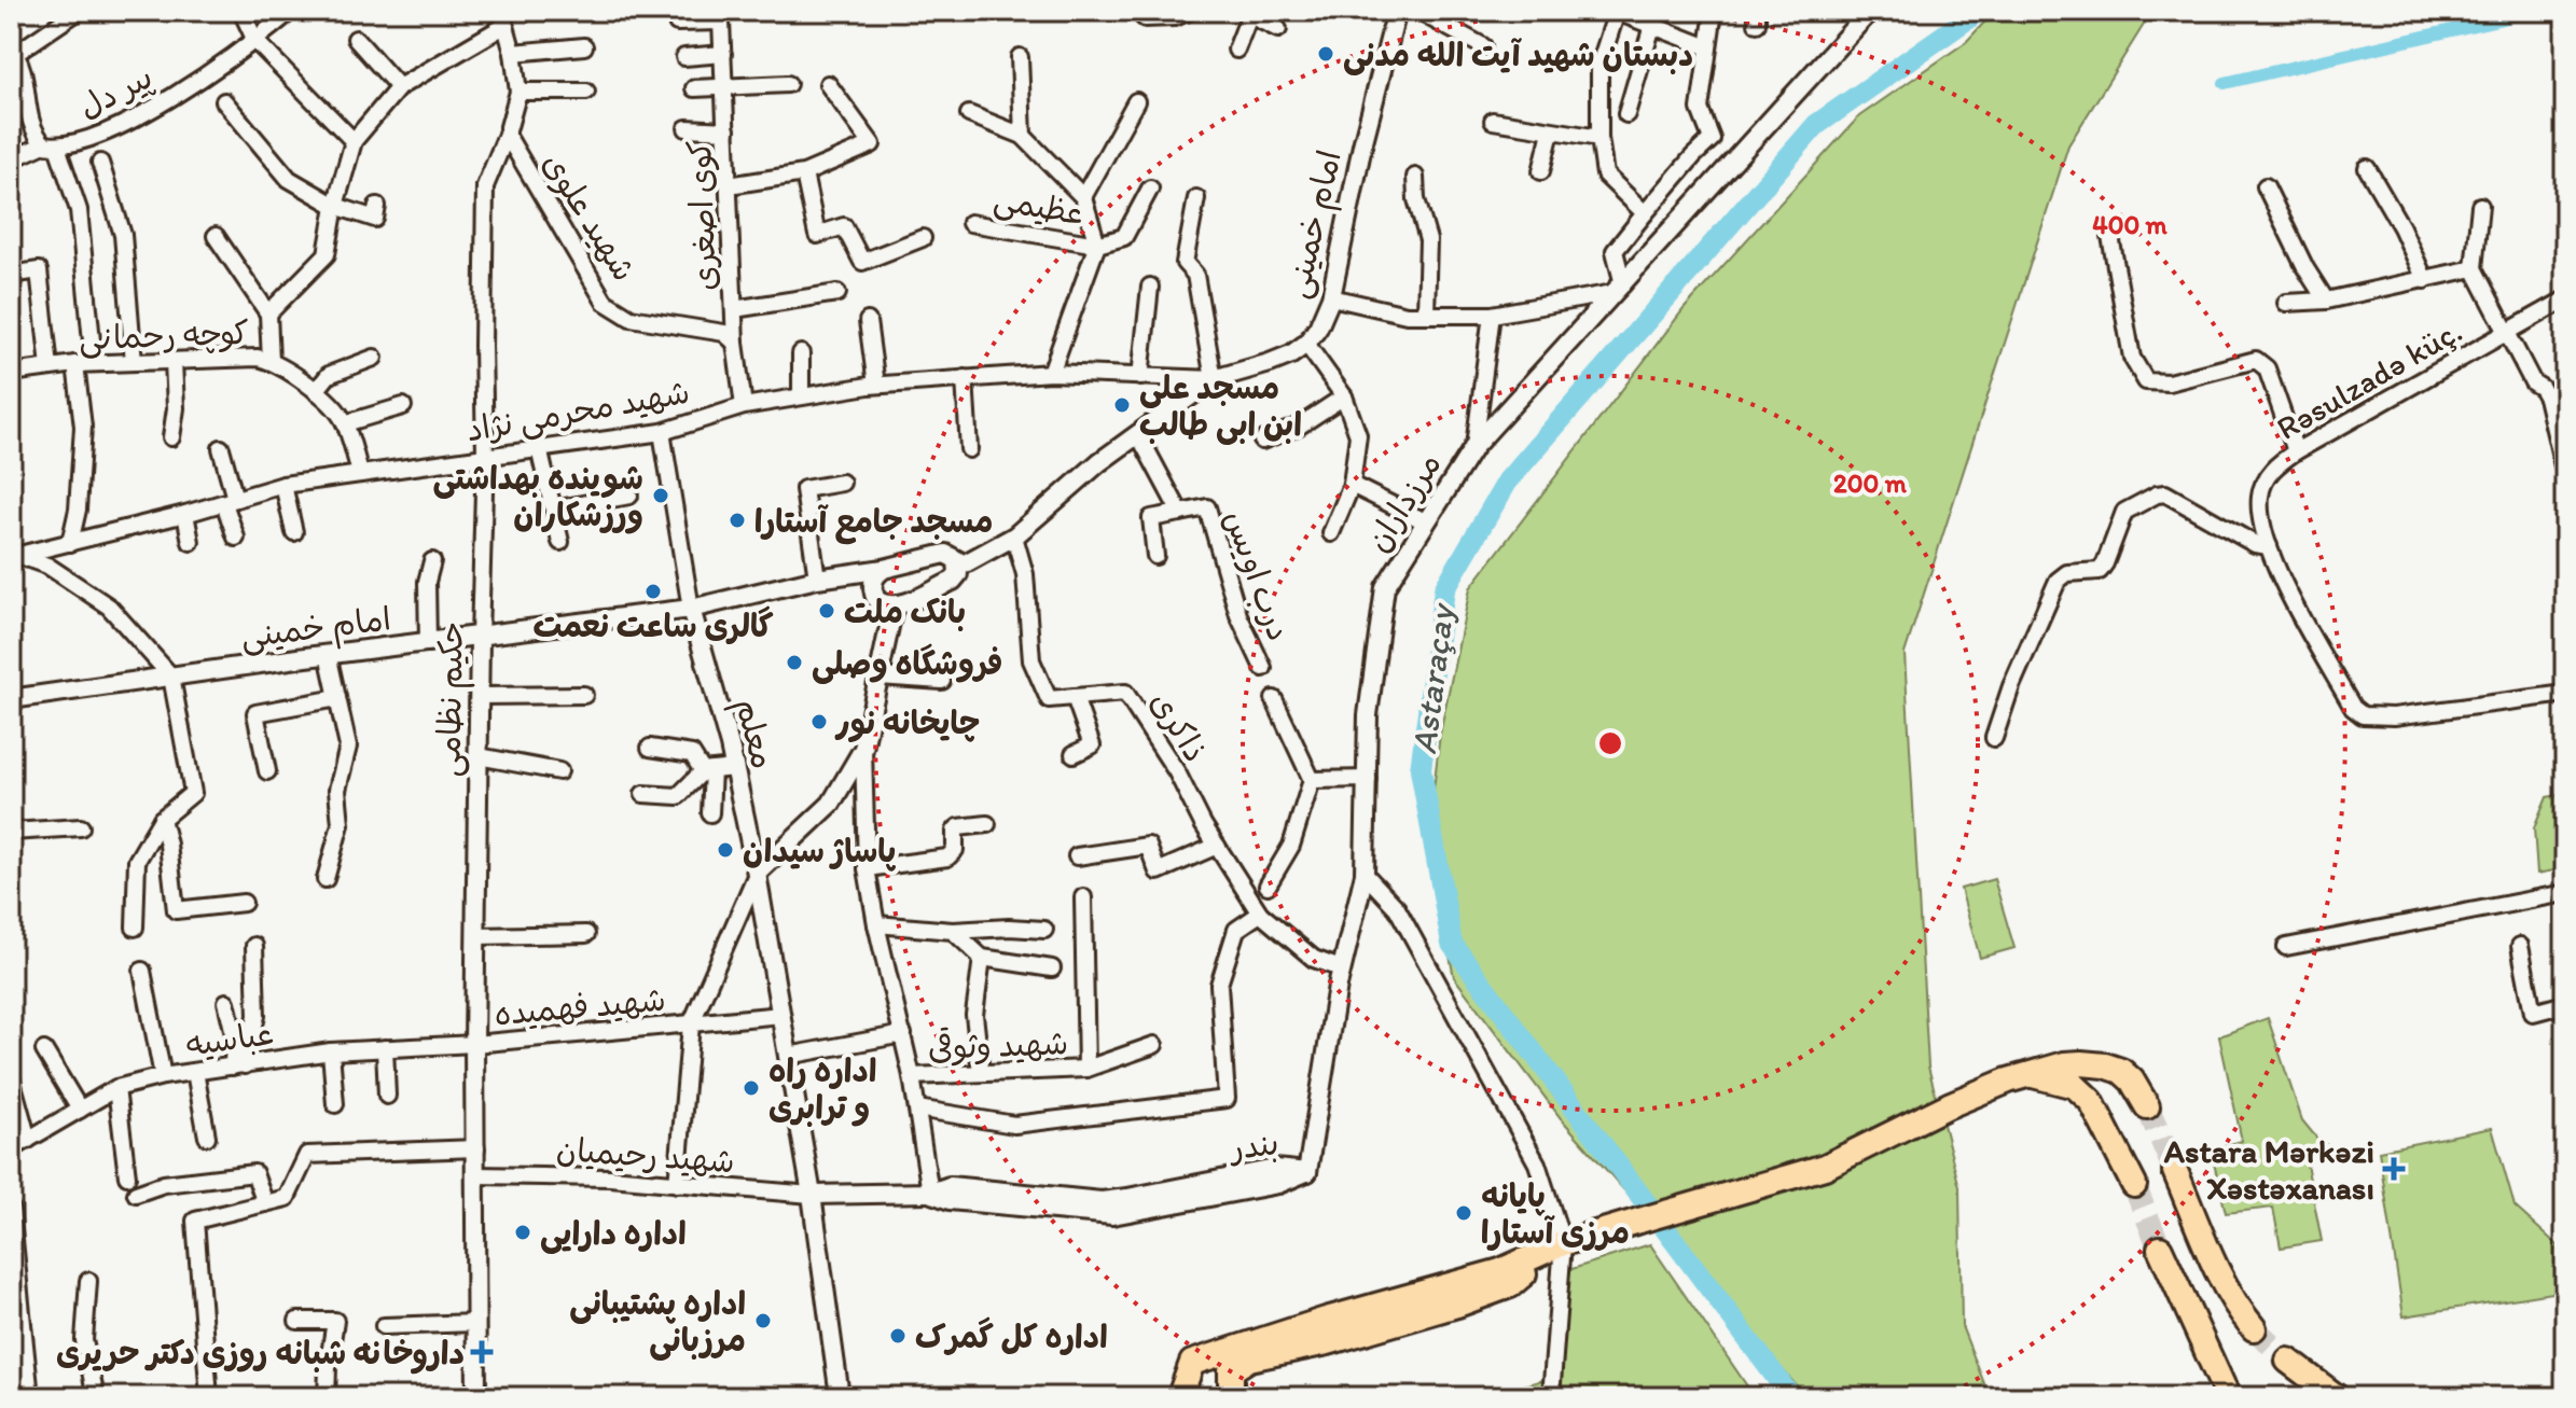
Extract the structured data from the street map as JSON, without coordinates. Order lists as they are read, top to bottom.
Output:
{
  "streets": {
    "street": [
      "پیر دل",
      "عظیمی",
      "کوی اصغری",
      "شهید علوی",
      "امام خمینی",
      "کوچه رحمانی",
      "Rəsulzadə küç.",
      "شهید محرمی نژاد",
      "مرزداران",
      "درب اویس",
      "حکیم نظامی",
      "ذاکری",
      "معلم",
      "شهید فهمیده",
      "عباسیه",
      "شهید وثوقی",
      "بندر",
      "شهید رحیمیان"
    ]
  },
  "crossings": [
    ["کوی اصغری", "شهید علوی"],
    ["کوی اصغری", "شهید محرمی نژاد"],
    ["شهید علوی", "حکیم نظامی"],
    ["امام خمینی", "شهید محرمی نژاد"],
    ["امام خمینی", "درب اویس"],
    ["امام خمینی", "حکیم نظامی"],
    ["امام خمینی", "ذاکری"],
    ["امام خمینی", "معلم"],
    ["کوچه رحمانی", "شهید محرمی نژاد"],
    ["شهید محرمی نژاد", "حکیم نظامی"],
    ["مرزداران", "ذاکری"],
    ["مرزداران", "بندر"],
    ["حکیم نظامی", "شهید فهمیده"],
    ["حکیم نظامی", "عباسیه"],
    ["حکیم نظامی", "شهید رحیمیان"],
    ["معلم", "شهید فهمیده"],
    ["معلم", "بندر"],
    ["معلم", "شهید رحیمیان"],
    ["شهید فهمیده", "عباسیه"],
    ["بندر", "شهید رحیمیان"]
  ],
  "water": ["Astaraçay"],
  "places": {
    "other": [
      "دبستان شهید آیت الله مدنی",
      "مسجد علی ابن ابی طالب",
      "شوینده بهداشتی ورزشکاران",
      "مسجد جامع آستارا",
      "گالری ساعت نعمت",
      "بانک ملت",
      "فروشگاه وصلی",
      "چایخانه نور",
      "پاساژ سیدان",
      "اداره راه و ترابری",
      "پایانه مرزی آستارا",
      "اداره دارایی",
      "اداره پشتیبانی مرزبانی",
      "اداره کل گمرک"
    ],
    "health": ["Astara Mərkəzi Xəstəxanası", "داروخانه شبانه روزی دکتر حریری"]
  },
  "rings": ["400 m", "200 m"]
}
